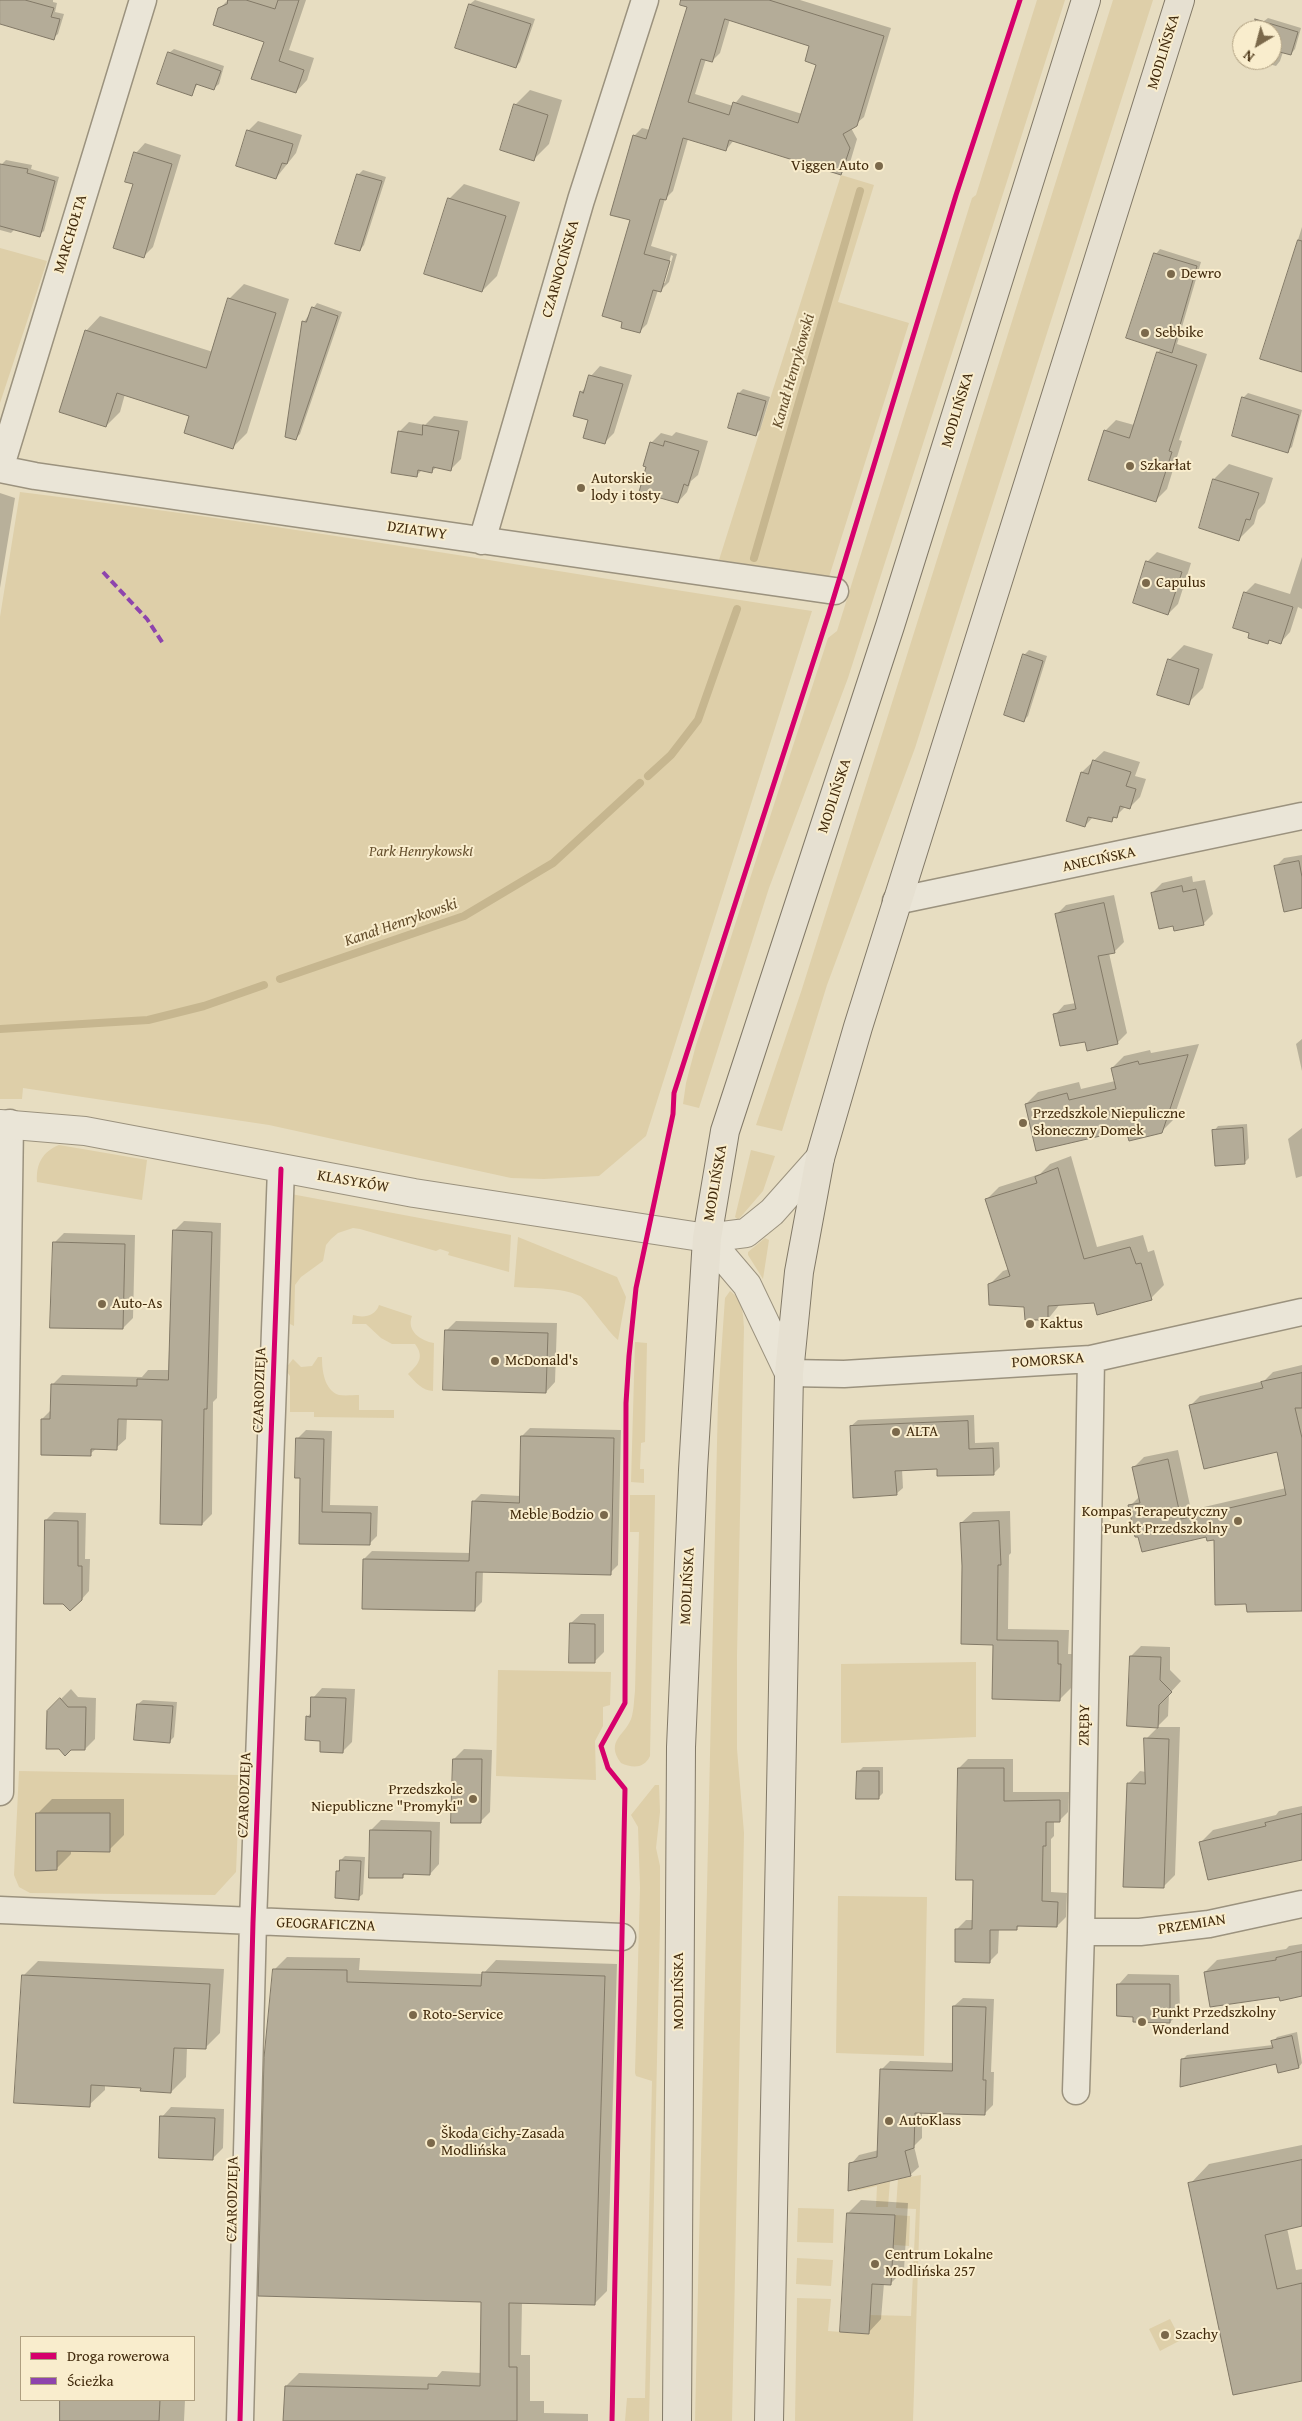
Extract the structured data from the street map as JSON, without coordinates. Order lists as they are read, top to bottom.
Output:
{
  "streets": {
    "main road": ["MODLIŃSKA"],
    "street": [
      "MARCHOŁTA",
      "CZARNOCIŃSKA",
      "DZIATWY",
      "ANECIŃSKA",
      "KLASYKÓW",
      "POMORSKA",
      "CZARODZIEJA",
      "ZRĘBY",
      "GEOGRAFICZNA",
      "PRZEMIAN"
    ]
  },
  "crossings": [
    ["MODLIŃSKA", "ANECIŃSKA"],
    ["MODLIŃSKA", "KLASYKÓW"],
    ["MODLIŃSKA", "POMORSKA"],
    ["MARCHOŁTA", "DZIATWY"],
    ["CZARNOCIŃSKA", "DZIATWY"],
    ["KLASYKÓW", "CZARODZIEJA"],
    ["POMORSKA", "ZRĘBY"],
    ["CZARODZIEJA", "GEOGRAFICZNA"],
    ["ZRĘBY", "PRZEMIAN"]
  ],
  "water": ["Kanał Henrykowski"],
  "parks": ["Park Henrykowski"],
  "places": [
    "Viggen Auto",
    "Dewro",
    "Sebbike",
    "Szkarłat",
    "Autorskie lody i tosty",
    "Capulus",
    "Przedszkole Niepuliczne Słoneczny Domek",
    "Auto-As",
    "Kaktus",
    "McDonald's",
    "ALTA",
    "Meble Bodzio",
    "Kompas Terapeutyczny Punkt Przedszkolny",
    "Przedszkole Niepubliczne \"Promyki\"",
    "Roto-Service",
    "Punkt Przedszkolny Wonderland",
    "AutoKlass",
    "Škoda Cichy-Zasada Modlińska",
    "Centrum Lokalne Modlińska 257",
    "Szachy"
  ],
  "legend": ["Droga rowerowa", "Ścieżka"],
  "north": "bottom left"
}
